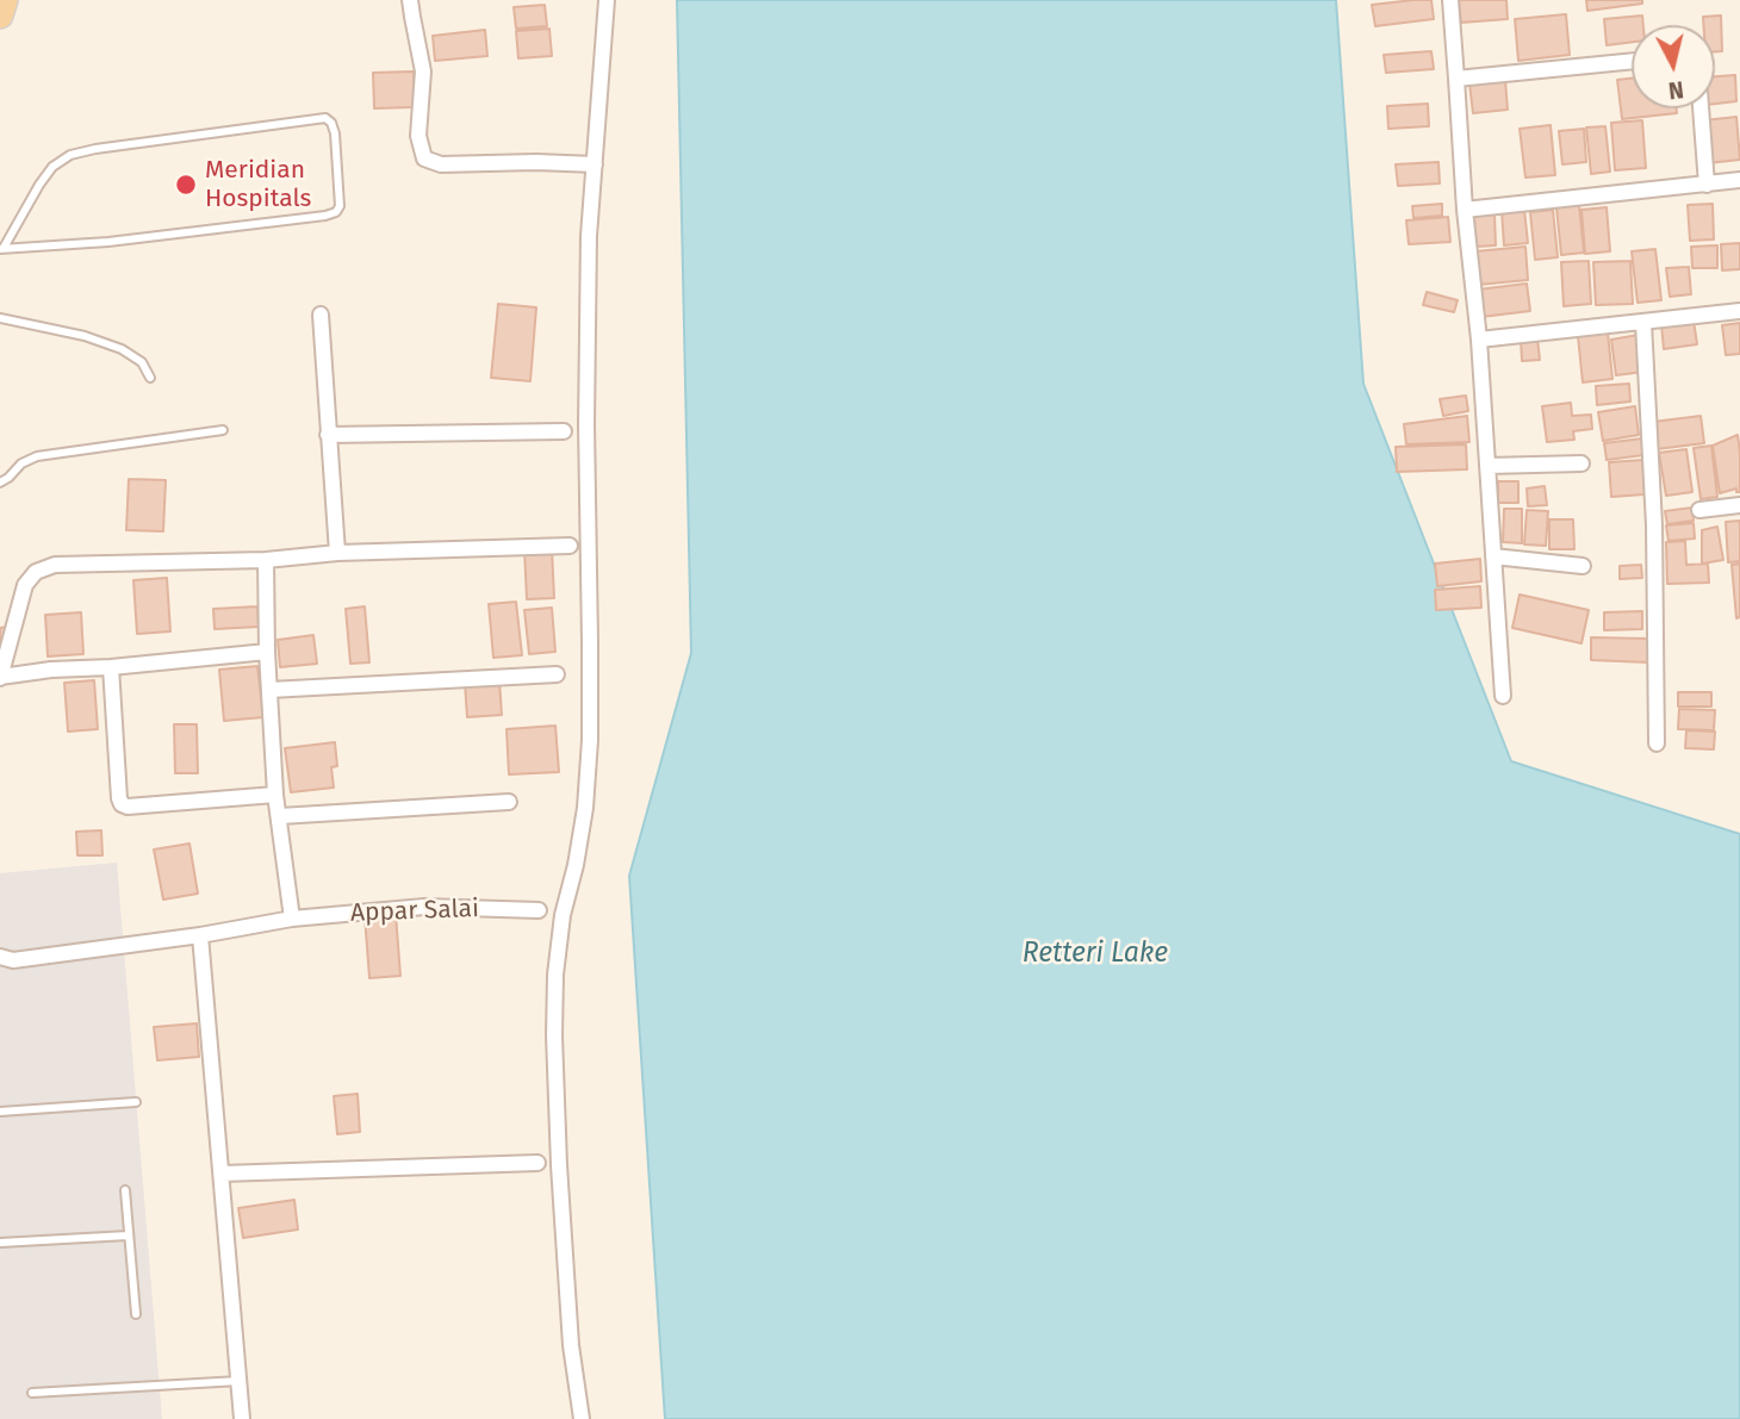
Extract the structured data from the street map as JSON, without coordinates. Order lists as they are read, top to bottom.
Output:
{
  "streets": {
    "street": ["Appar Salai"]
  },
  "water": ["Retteri Lake"],
  "places": ["Meridian Hospitals"],
  "north": "bottom"
}
